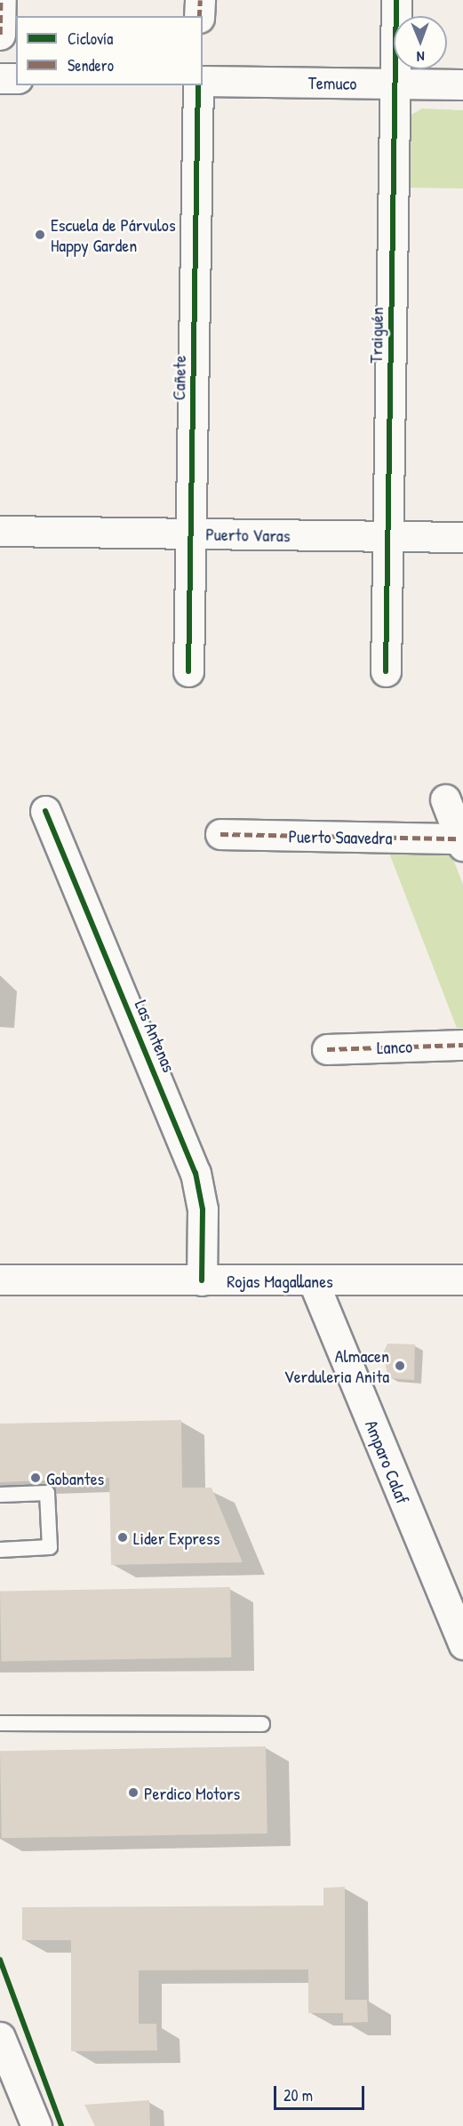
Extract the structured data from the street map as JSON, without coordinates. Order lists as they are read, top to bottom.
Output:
{
  "streets": {
    "street": [
      "Temuco",
      "Traiguén",
      "Cañete",
      "Puerto Varas",
      "Puerto Saavedra",
      "Las Antenas",
      "Lanco",
      "Rojas Magallanes",
      "Amparo Calaf"
    ]
  },
  "crossings": [
    ["Temuco", "Traiguén"],
    ["Traiguén", "Puerto Varas"],
    ["Cañete", "Puerto Varas"],
    ["Las Antenas", "Rojas Magallanes"],
    ["Rojas Magallanes", "Amparo Calaf"]
  ],
  "places": [
    "Escuela de Párvulos Happy Garden",
    "Almacen Verduleria Anita",
    "Gobantes",
    "Lider Express",
    "Perdico Motors"
  ],
  "legend": ["Ciclovía", "Sendero"],
  "scale_bar": "20 m",
  "north": "bottom"
}
